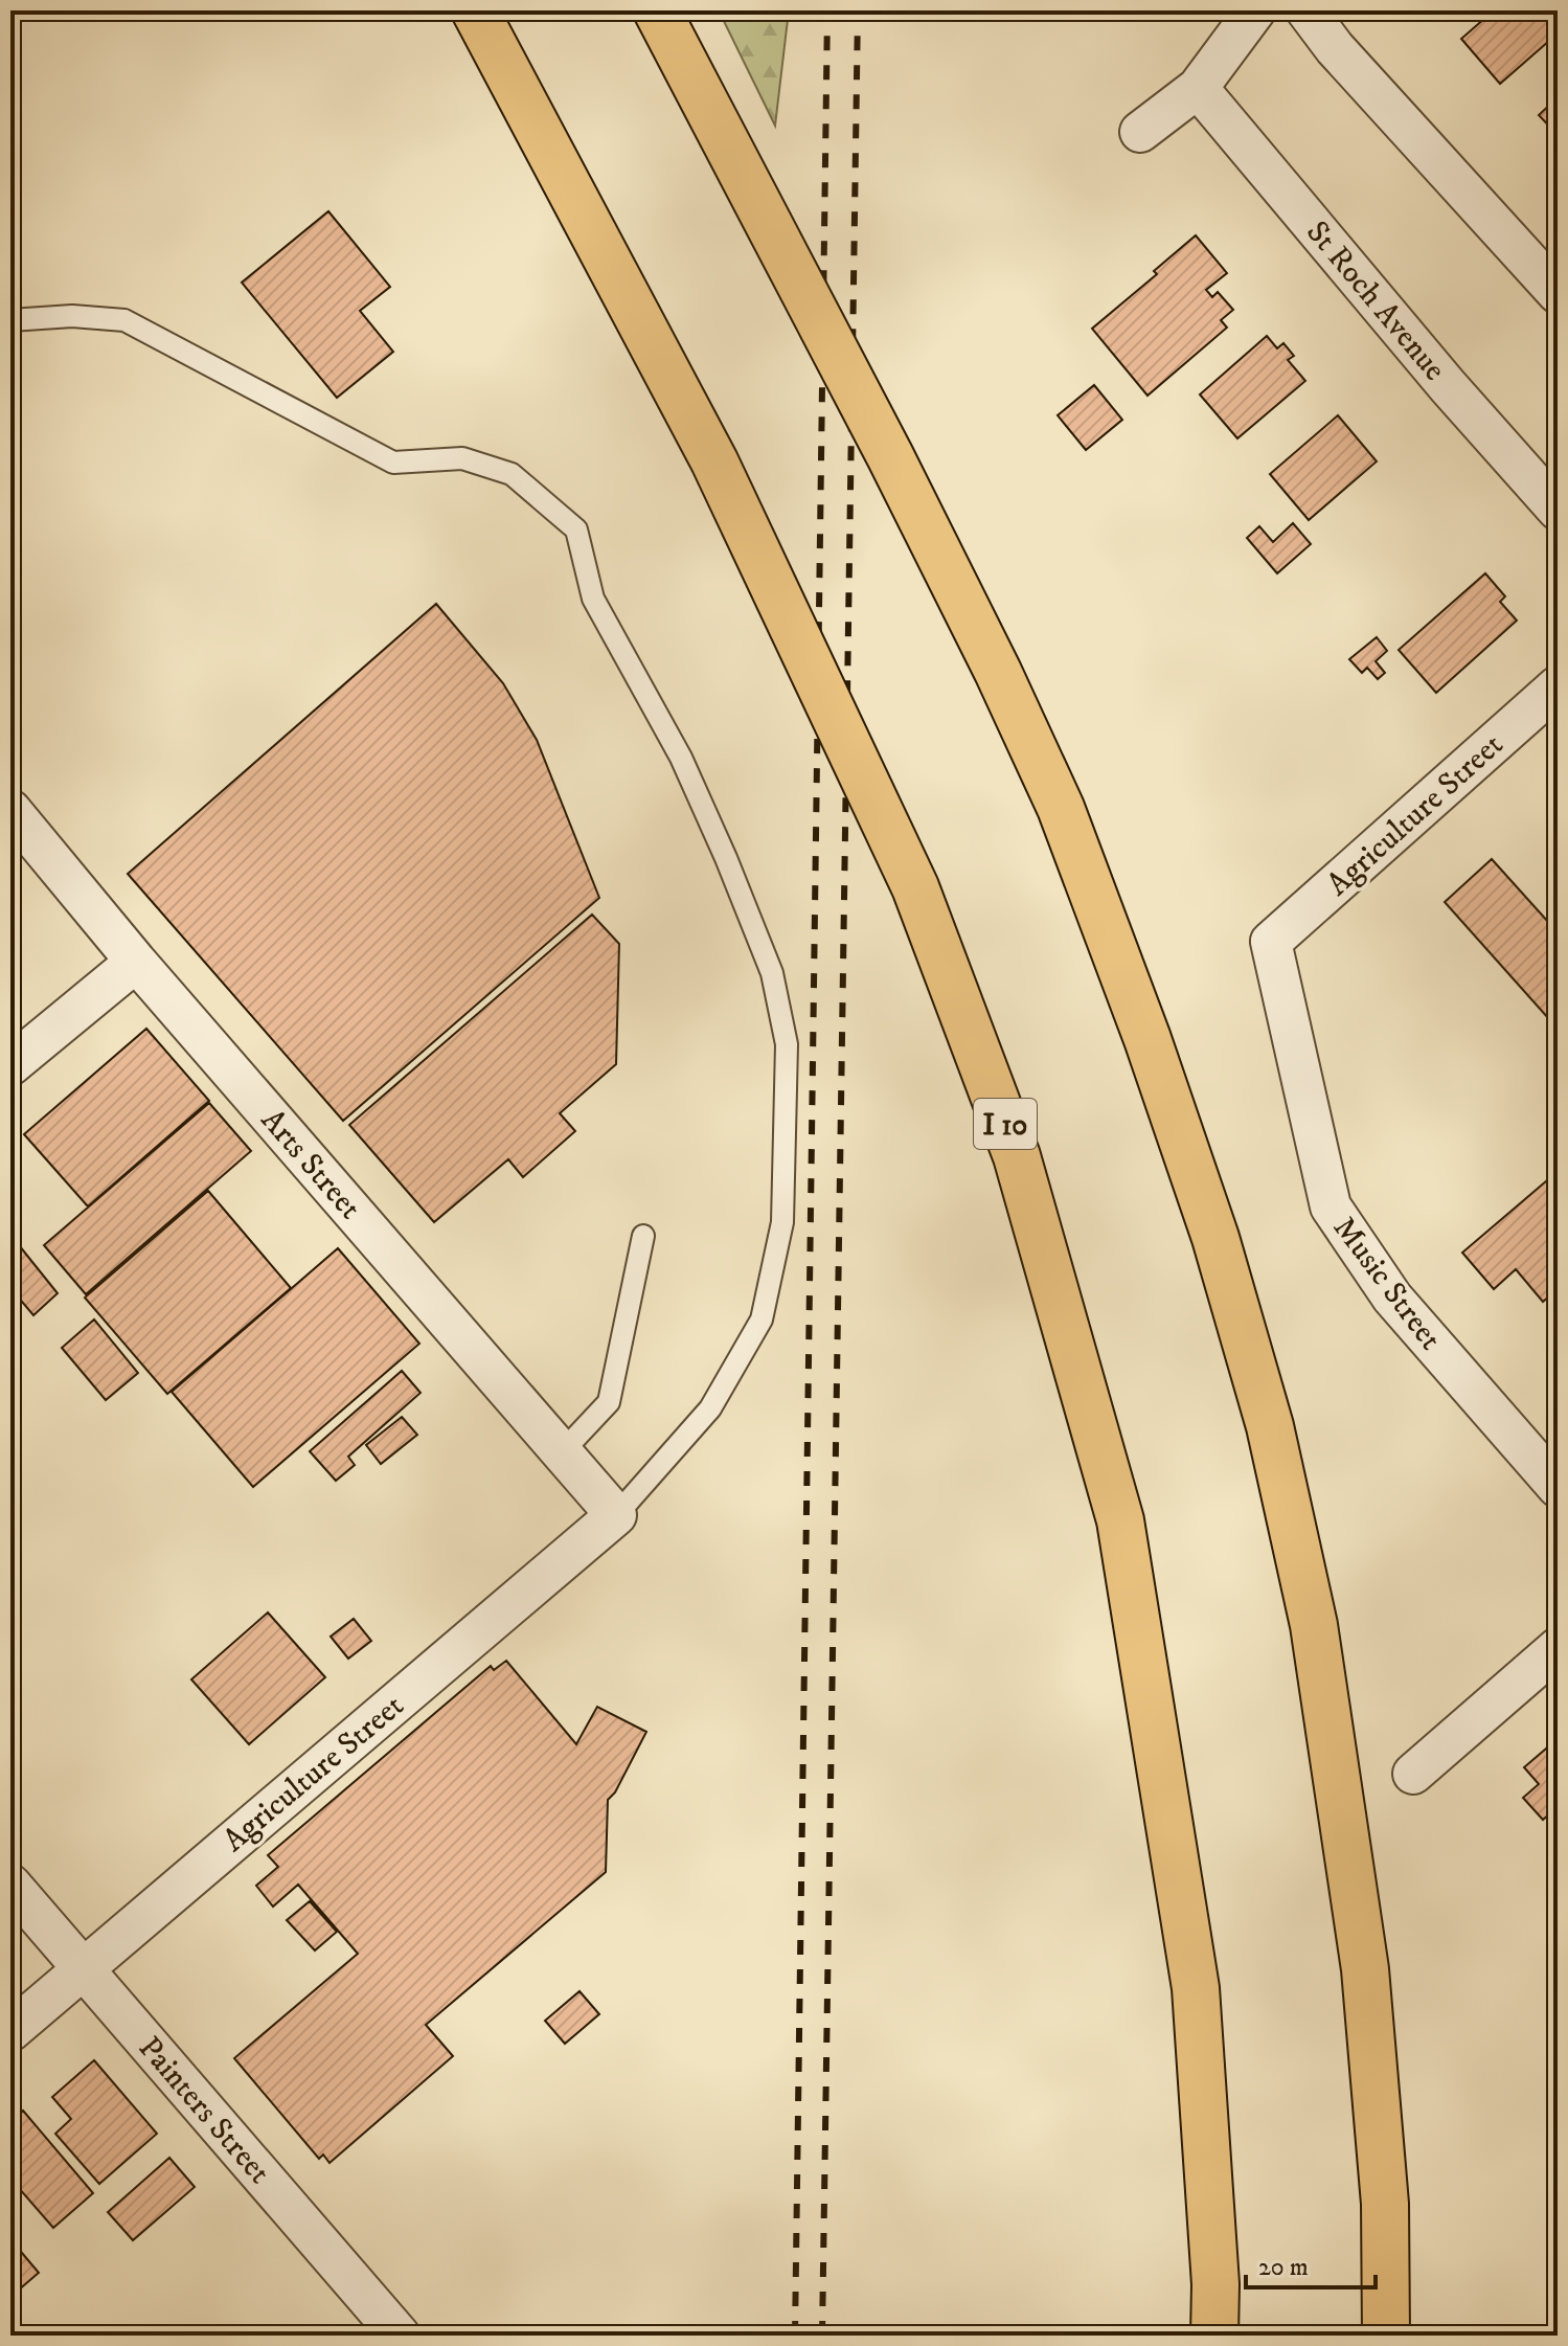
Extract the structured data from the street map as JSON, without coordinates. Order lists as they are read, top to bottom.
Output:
{
  "streets": {
    "highway": ["I 10"],
    "street": [
      "St Roch Avenue",
      "Agriculture Street",
      "Arts Street",
      "Music Street",
      "Painters Street"
    ]
  },
  "crossings": [
    ["Agriculture Street", "Arts Street"],
    ["Agriculture Street", "Music Street"],
    ["Agriculture Street", "Painters Street"]
  ],
  "scale_bar": "20 m"
}
